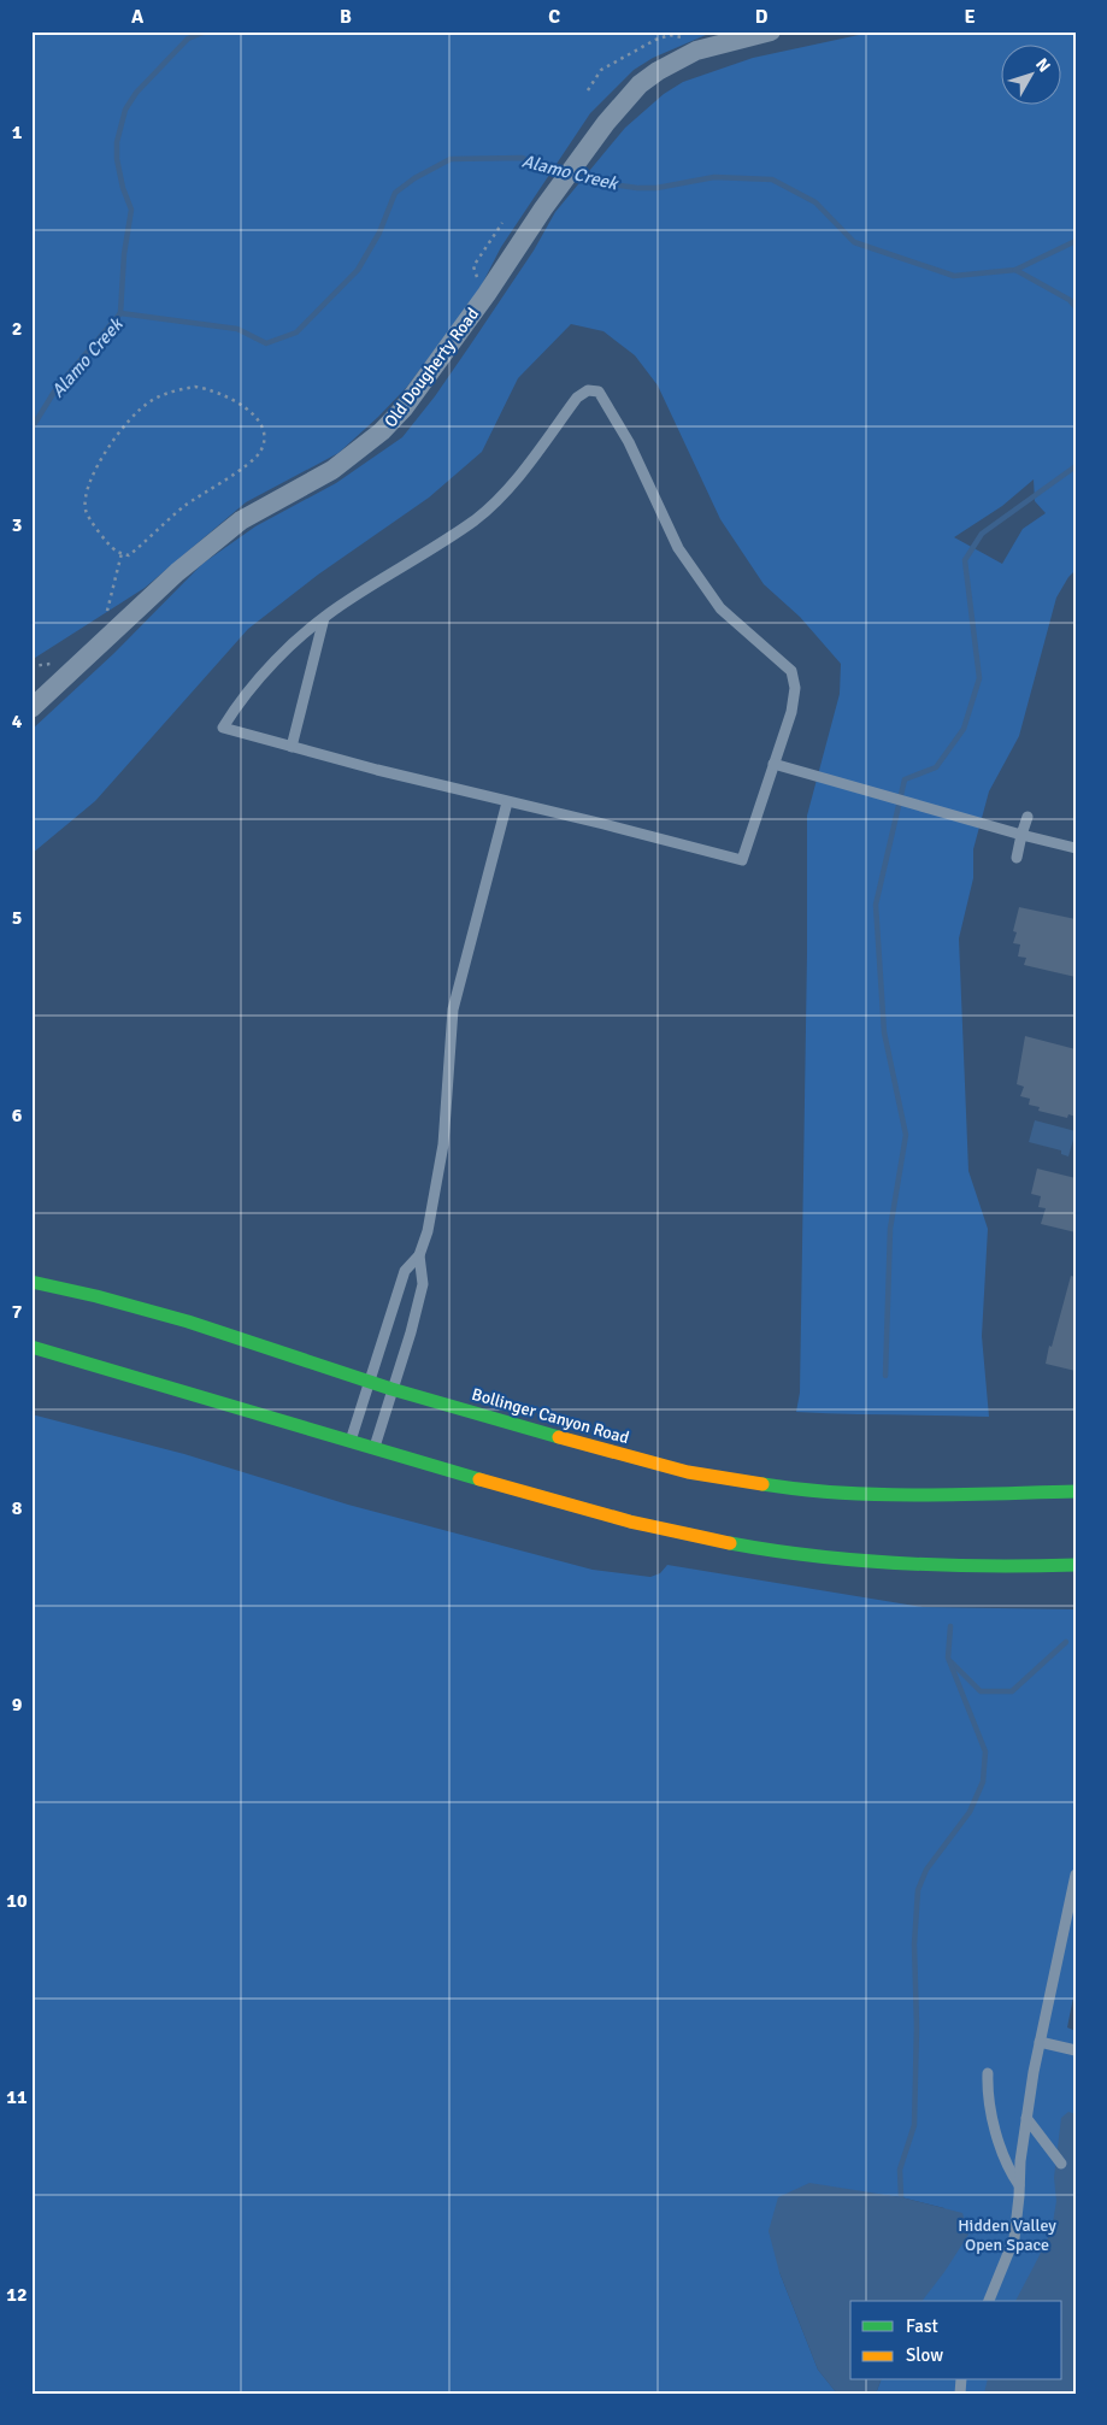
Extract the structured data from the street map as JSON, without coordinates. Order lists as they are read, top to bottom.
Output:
{
  "streets": {
    "main road": ["Bollinger Canyon Road"],
    "street": ["Old Dougherty Road"]
  },
  "water": ["Alamo Creek"],
  "parks": ["Hidden Valley Open Space"],
  "legend": ["Fast", "Slow"],
  "north": "top right",
  "grid": {
    "columns": [
      "A",
      "B",
      "C",
      "D",
      "E"
    ],
    "rows": [
      "1",
      "2",
      "3",
      "4",
      "5",
      "6",
      "7",
      "8",
      "9",
      "10",
      "11",
      "12"
    ]
  }
}
